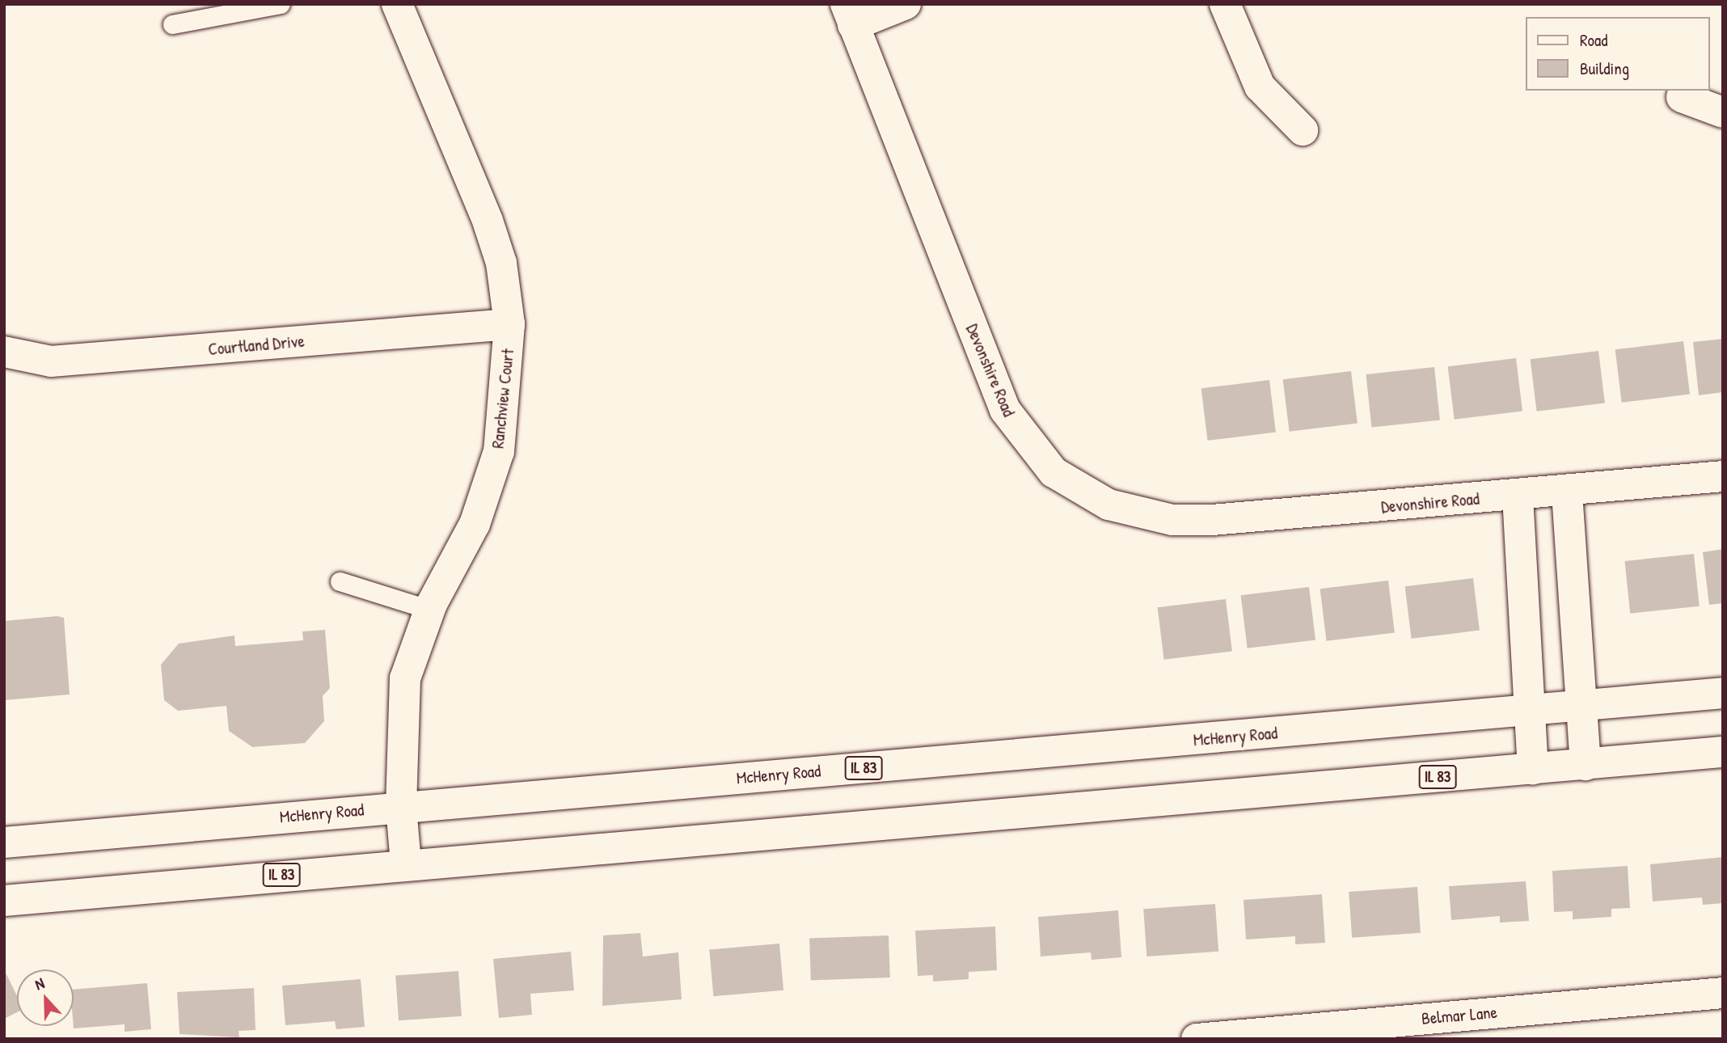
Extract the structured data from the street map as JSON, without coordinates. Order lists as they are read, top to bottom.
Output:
{
  "streets": {
    "street": [
      "Courtland Drive",
      "Devonshire Road",
      "Ranchview Court",
      "McHenry Road",
      "IL 83",
      "Belmar Lane"
    ]
  },
  "crossings": [
    ["Courtland Drive", "Ranchview Court"],
    ["Ranchview Court", "McHenry Road"],
    ["Ranchview Court", "IL 83"]
  ],
  "legend": ["Road", "Building"],
  "north": "top"
}
